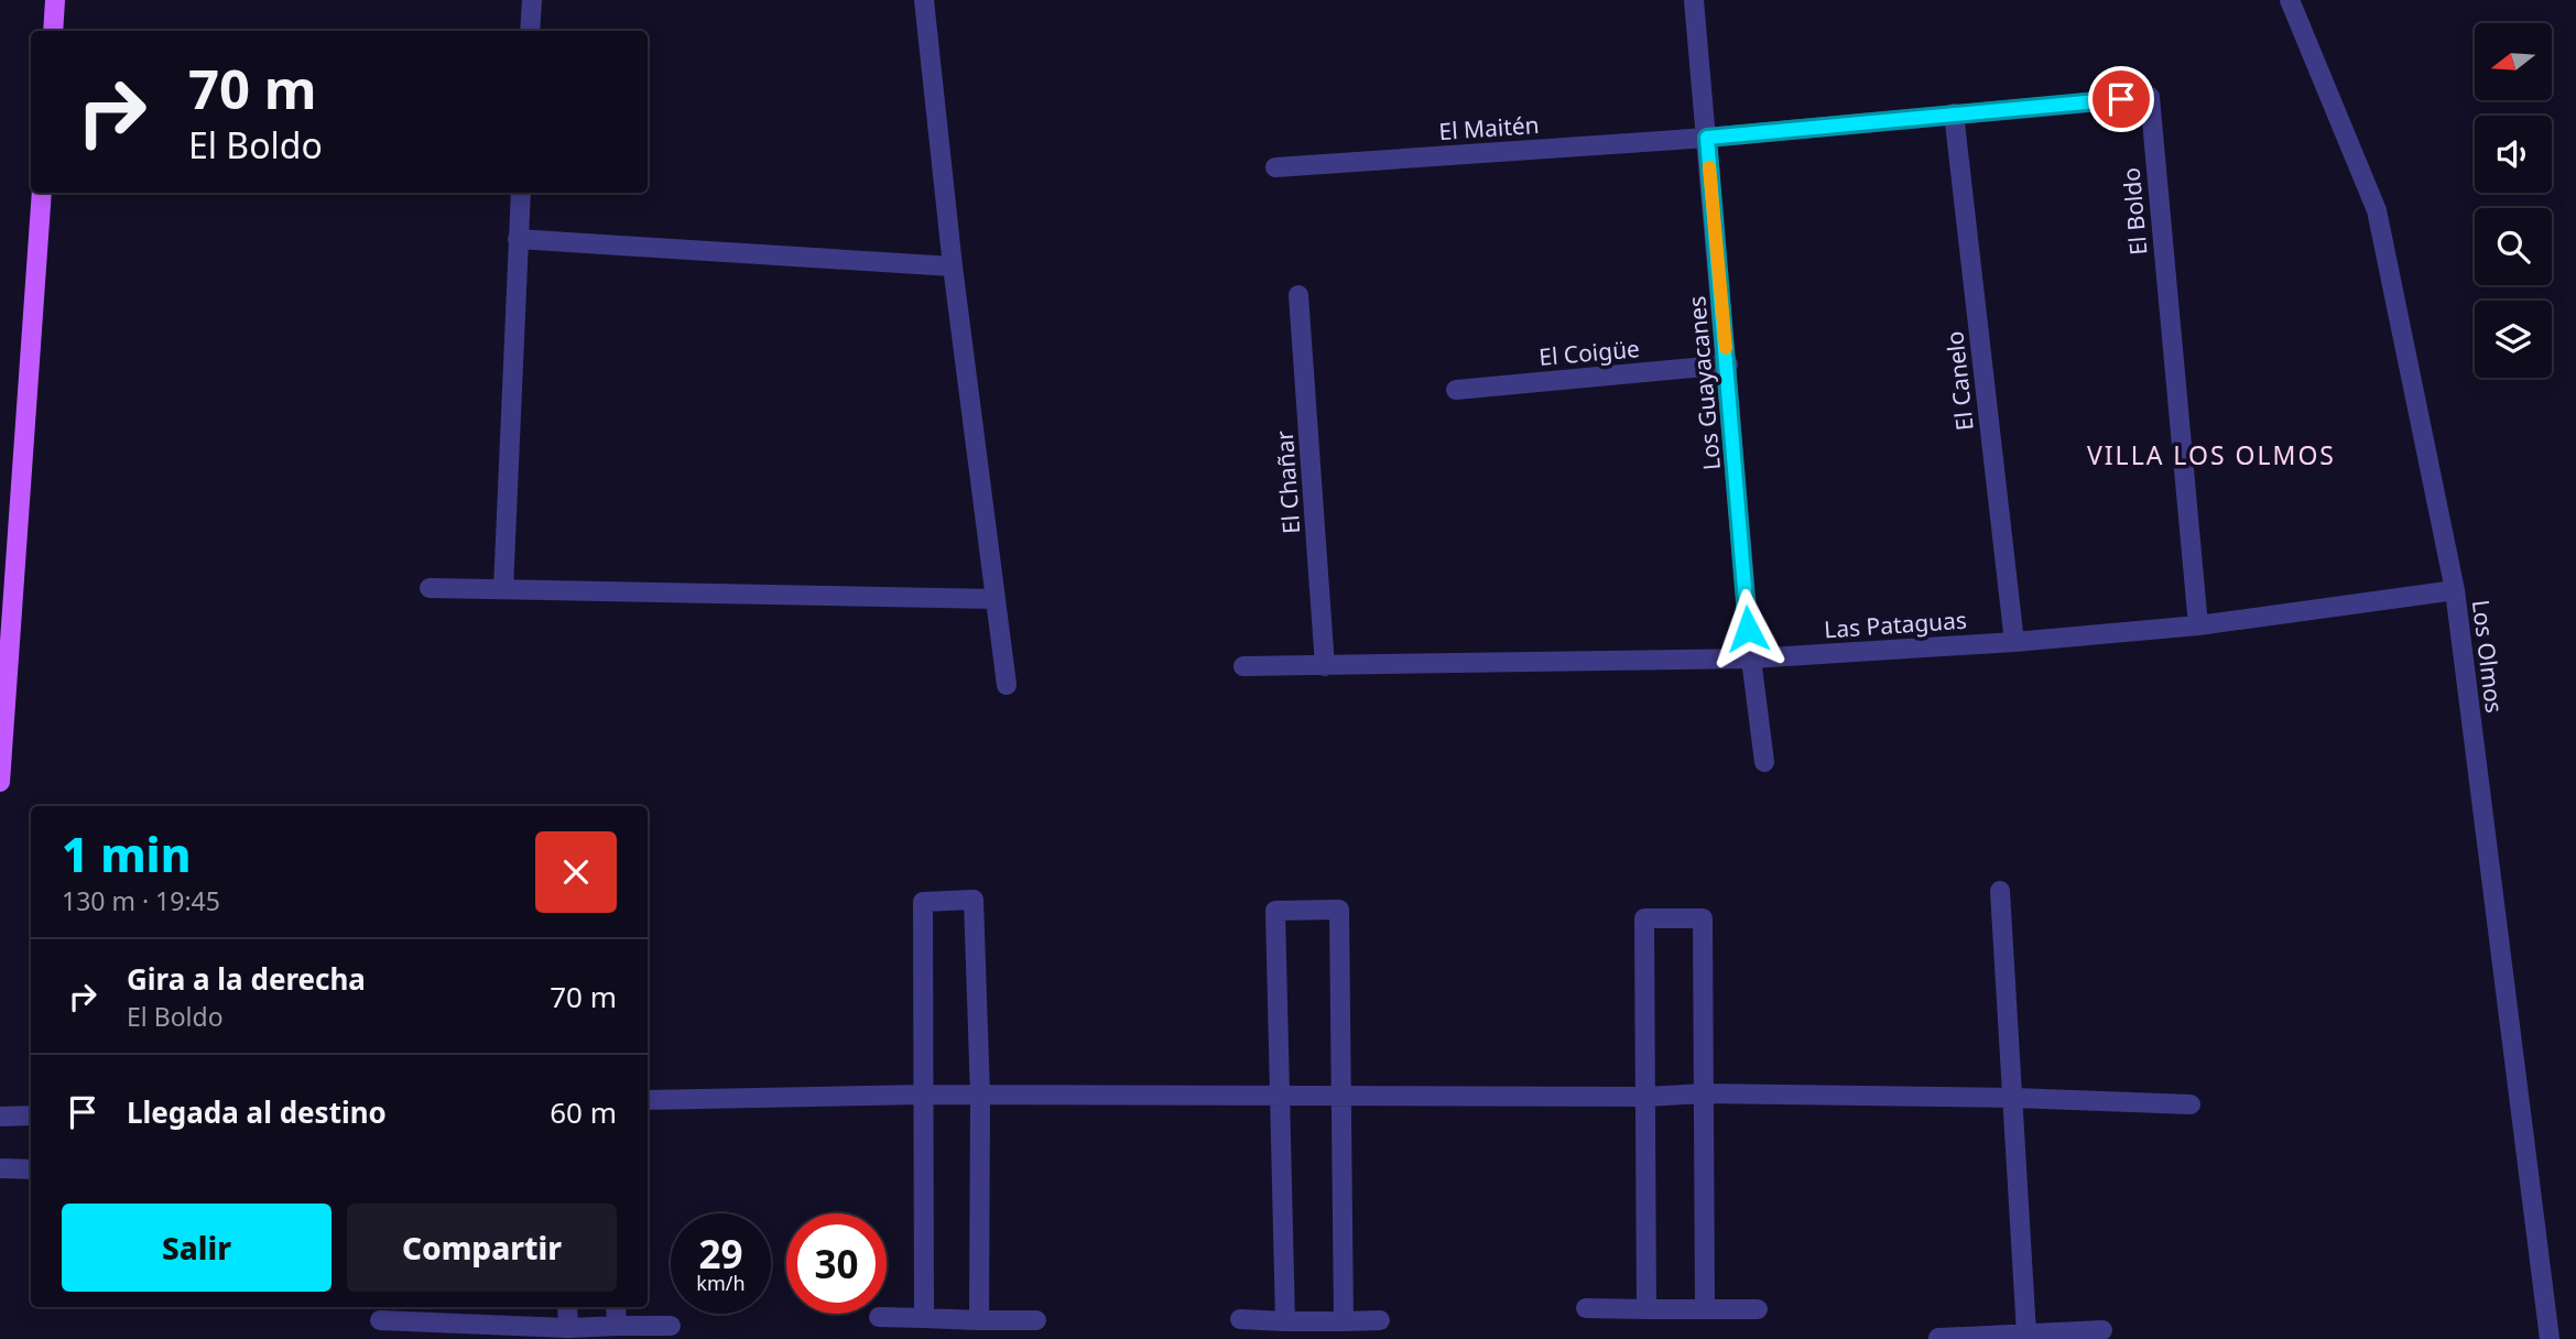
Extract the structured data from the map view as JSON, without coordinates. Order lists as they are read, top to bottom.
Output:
{
  "streets": {
    "street": [
      "El Maitén",
      "El Boldo",
      "El Coigüe",
      "El Canelo",
      "Los Guayacanes",
      "El Chañar",
      "Las Pataguas",
      "Los Olmos"
    ]
  },
  "crossings": [
    ["El Maitén", "El Boldo"],
    ["El Maitén", "Los Guayacanes"],
    ["El Boldo", "El Canelo"],
    ["El Boldo", "Los Guayacanes"],
    ["El Boldo", "Las Pataguas"],
    ["El Coigüe", "Los Guayacanes"],
    ["El Canelo", "Las Pataguas"],
    ["Los Guayacanes", "Las Pataguas"],
    ["El Chañar", "Las Pataguas"],
    ["Las Pataguas", "Los Olmos"]
  ],
  "districts": ["VILLA LOS OLMOS"],
  "north": "left",
  "page": {
    "turn": ["70 m", "El Boldo"],
    "heading": ["1 min", "130 m · 19:45"],
    "list": [
      {
        "name": "Gira a la derecha",
        "note": "El Boldo",
        "value": "70 m"
      },
      {
        "name": "Llegada al destino",
        "value": "60 m"
      }
    ],
    "buttons": ["Salir", "Compartir"],
    "speed": "29 km/h",
    "limit": "30"
  }
}
